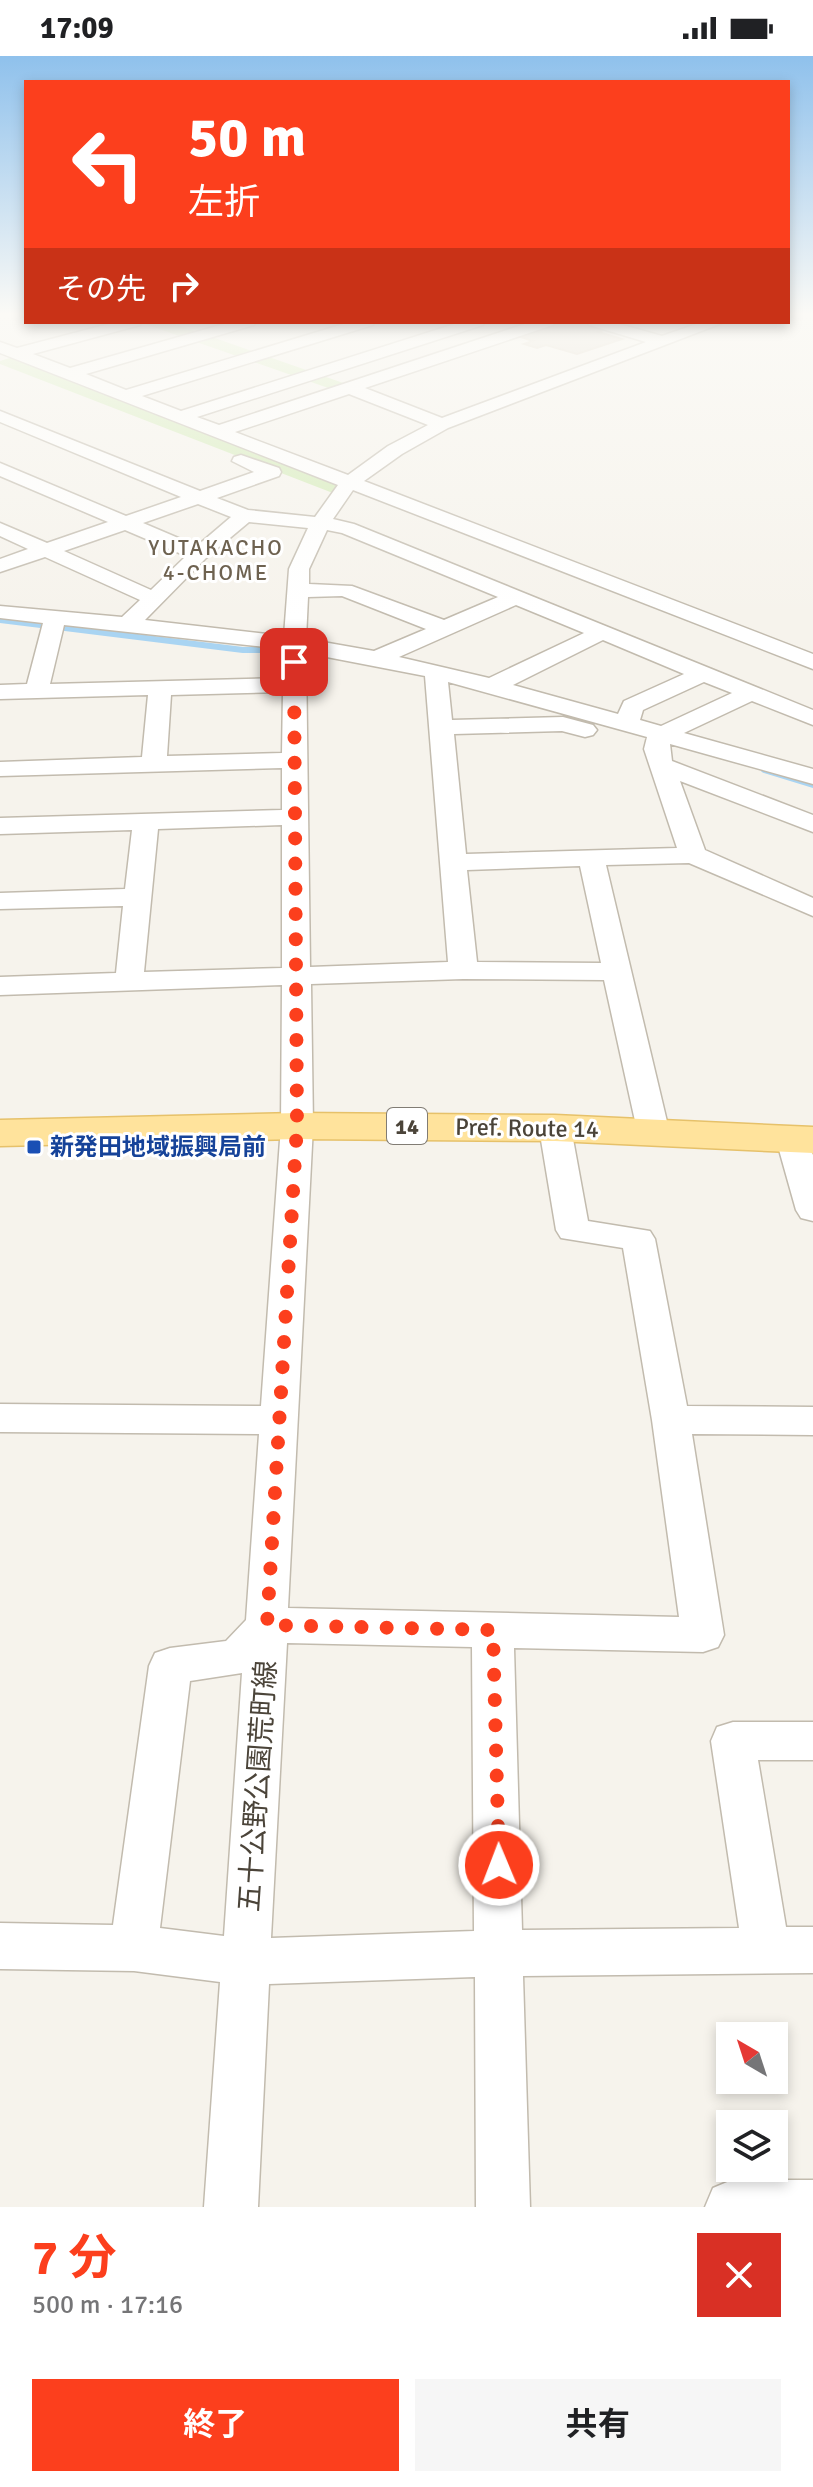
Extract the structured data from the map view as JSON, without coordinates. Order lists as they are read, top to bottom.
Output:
{
  "streets": {
    "main road": ["14", "Pref. Route 14"],
    "street": ["五十公野公園荒町線"]
  },
  "crossings": [
    ["Pref. Route 14", "五十公野公園荒町線"]
  ],
  "districts": ["YUTAKACHO 4-CHOME"],
  "places": {
    "transit": ["新発田地域振興局前"]
  },
  "north": "top left",
  "page": {
    "status": "17:09",
    "turn": ["50 m", "左折"],
    "then": "その先",
    "heading": ["7 分", "500 m · 17:16"],
    "buttons": ["終了", "共有"]
  }
}
